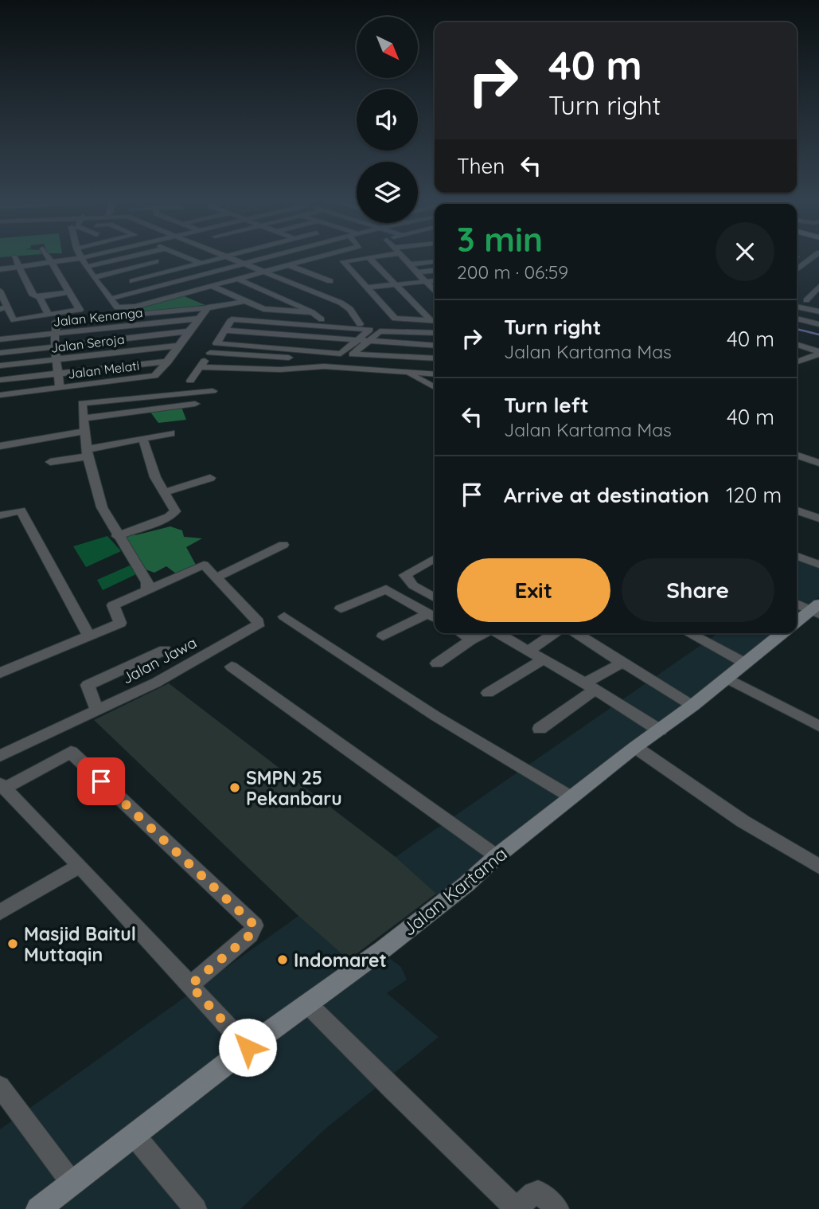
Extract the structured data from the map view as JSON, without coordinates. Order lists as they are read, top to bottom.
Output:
{
  "streets": {
    "main road": ["Jalan Kartama"],
    "street": [
      "Jalan Kenanga",
      "Jalan Seroja",
      "Jalan Melati",
      "Jalan Jawa"
    ]
  },
  "crossings": [
    ["Jalan Kenanga", "Jalan Melati"],
    ["Jalan Seroja", "Jalan Melati"]
  ],
  "places": ["SMPN 25 Pekanbaru", "Masjid Baitul Muttaqin", "Indomaret"],
  "north": "bottom right",
  "page": {
    "turn": ["40 m", "Turn right"],
    "then": "Then",
    "heading": ["3 min", "200 m · 06:59"],
    "list": [
      {
        "name": "Turn right",
        "note": "Jalan Kartama Mas",
        "value": "40 m"
      },
      {
        "name": "Turn left",
        "note": "Jalan Kartama Mas",
        "value": "40 m"
      },
      {
        "name": "Arrive at destination",
        "value": "120 m"
      }
    ],
    "buttons": ["Exit", "Share"]
  }
}
